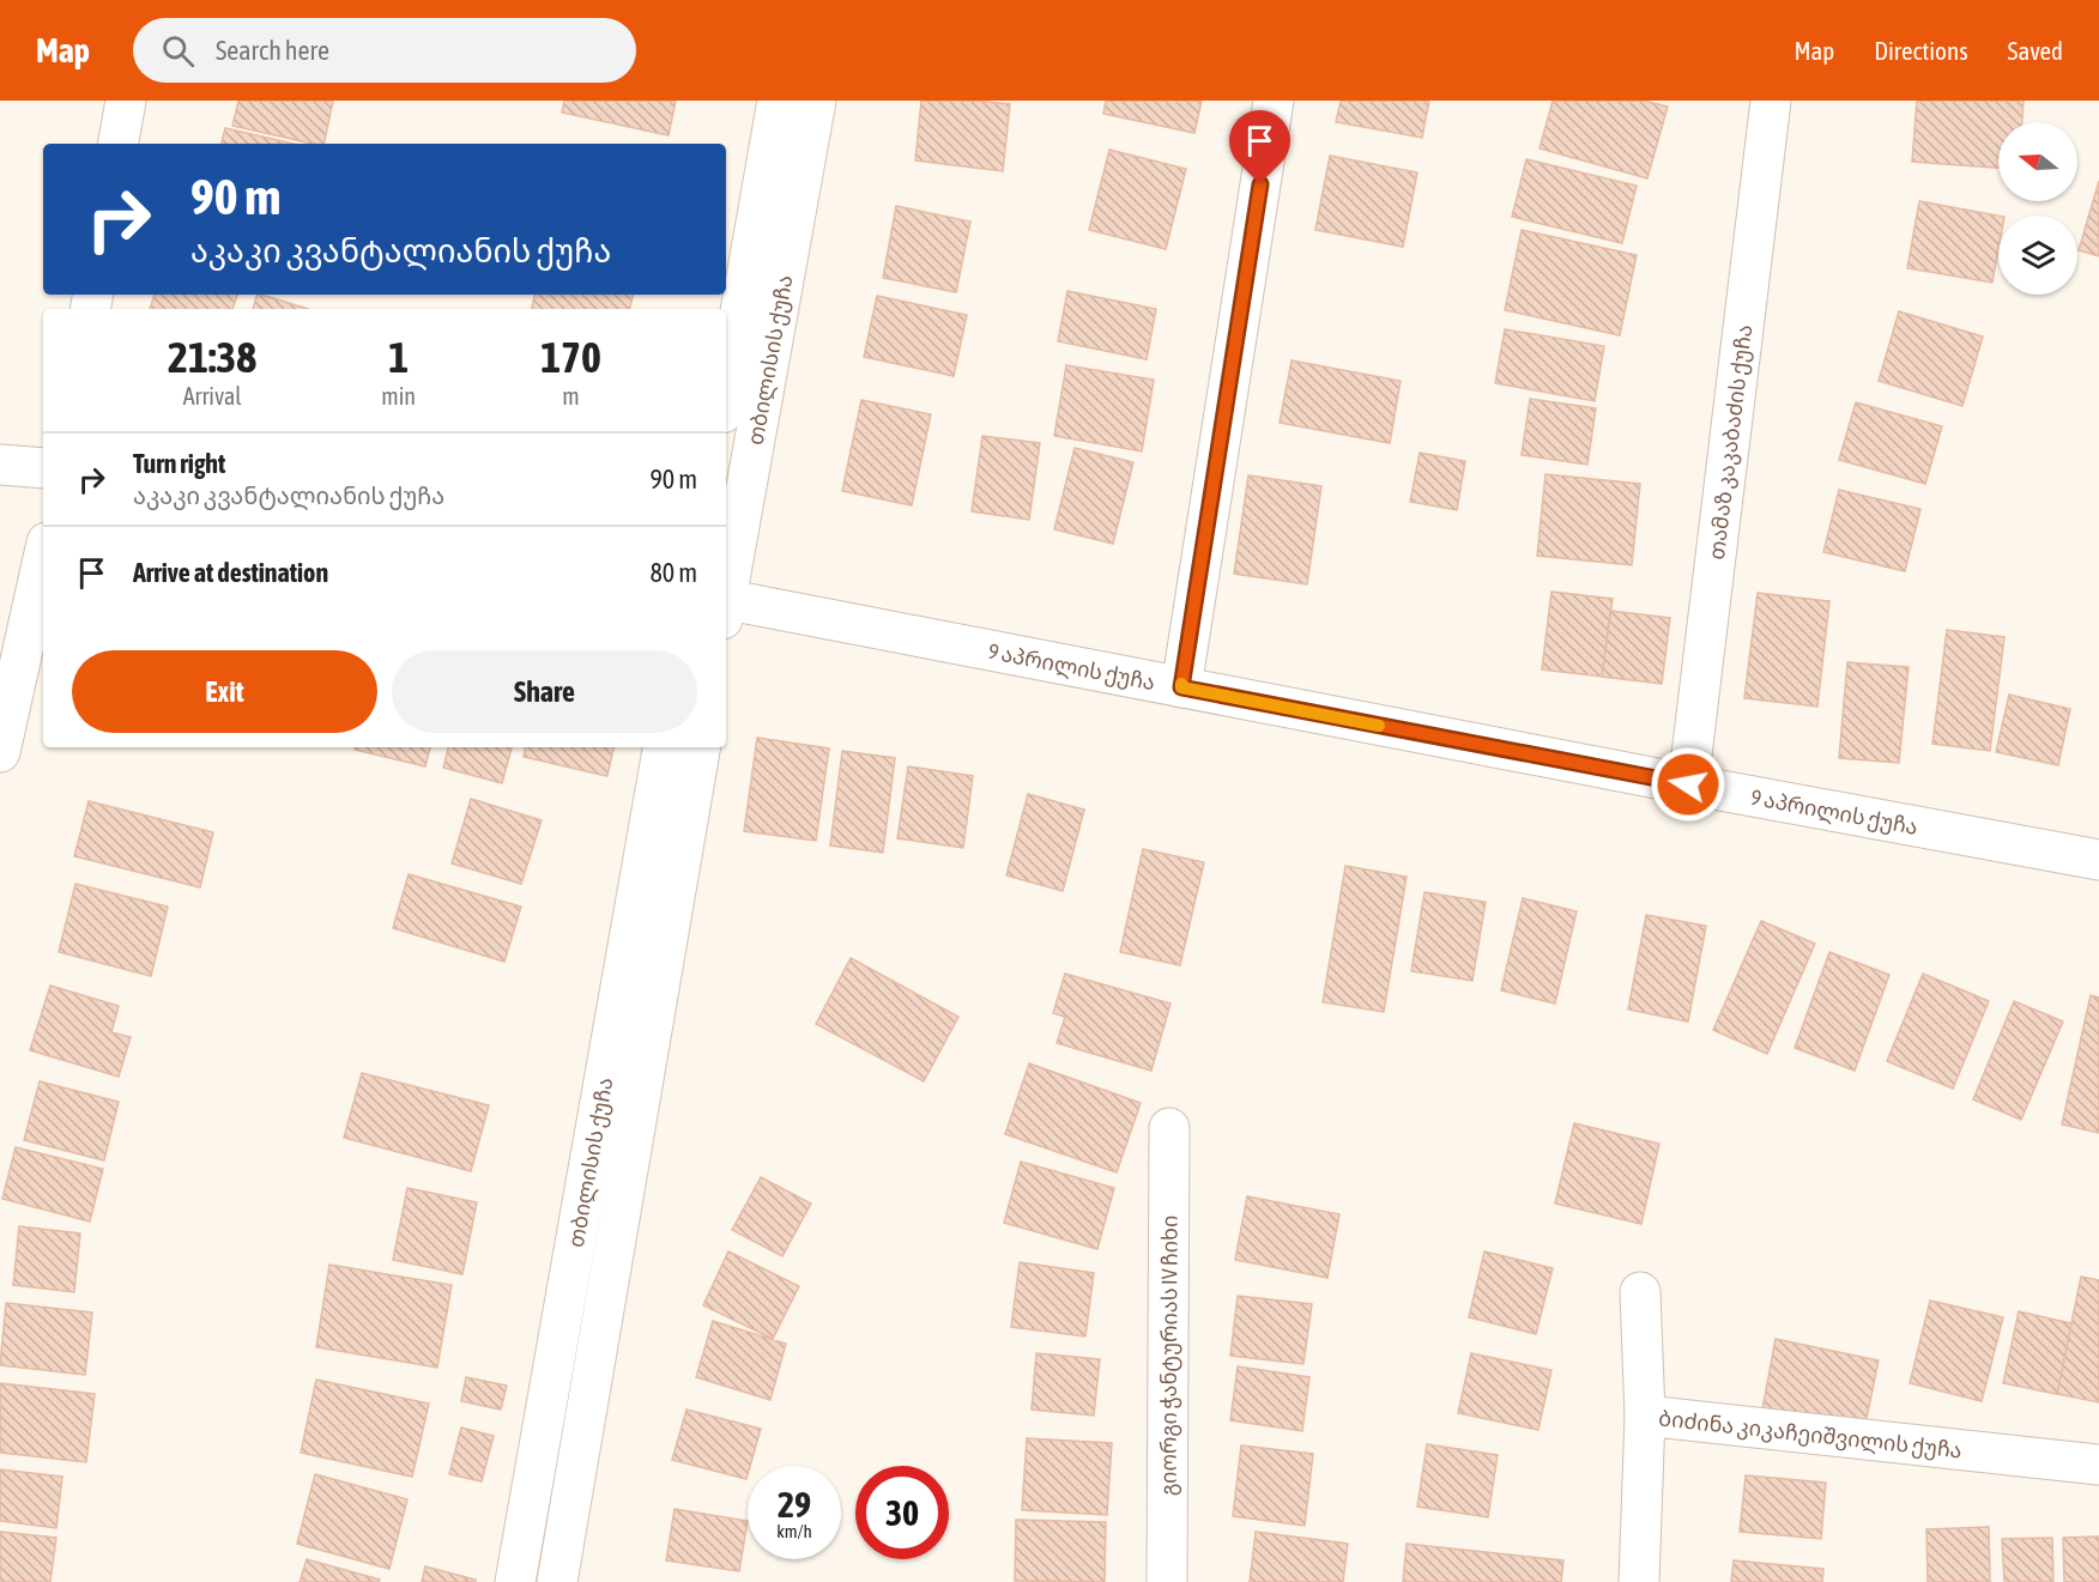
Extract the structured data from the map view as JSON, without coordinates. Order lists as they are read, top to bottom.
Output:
{
  "streets": {
    "street": [
      "თბილისის ქუჩა",
      "თამაზ კაკაბაძის ქუჩა",
      "9 აპრილის ქუჩა",
      "გიორგი ჭანტურიას IV ჩიხი",
      "ბიძინა კიკაჩეიშვილის ქუჩა"
    ]
  },
  "crossings": [
    ["თამაზ კაკაბაძის ქუჩა", "9 აპრილის ქუჩა"]
  ],
  "north": "left",
  "page": {
    "header": "Map",
    "search": "Search here",
    "nav": ["Map", "Directions", "Saved"],
    "turn": ["90 m", "აკაკი კვანტალიანის ქუჩა"],
    "eta": [
      "21:38",
      "Arrival",
      "1",
      "min",
      "170",
      "m"
    ],
    "list": [
      {
        "name": "Turn right",
        "note": "აკაკი კვანტალიანის ქუჩა",
        "value": "90 m"
      },
      {
        "name": "Arrive at destination",
        "value": "80 m"
      }
    ],
    "buttons": ["Exit", "Share"],
    "speed": "29 km/h",
    "limit": "30"
  }
}
